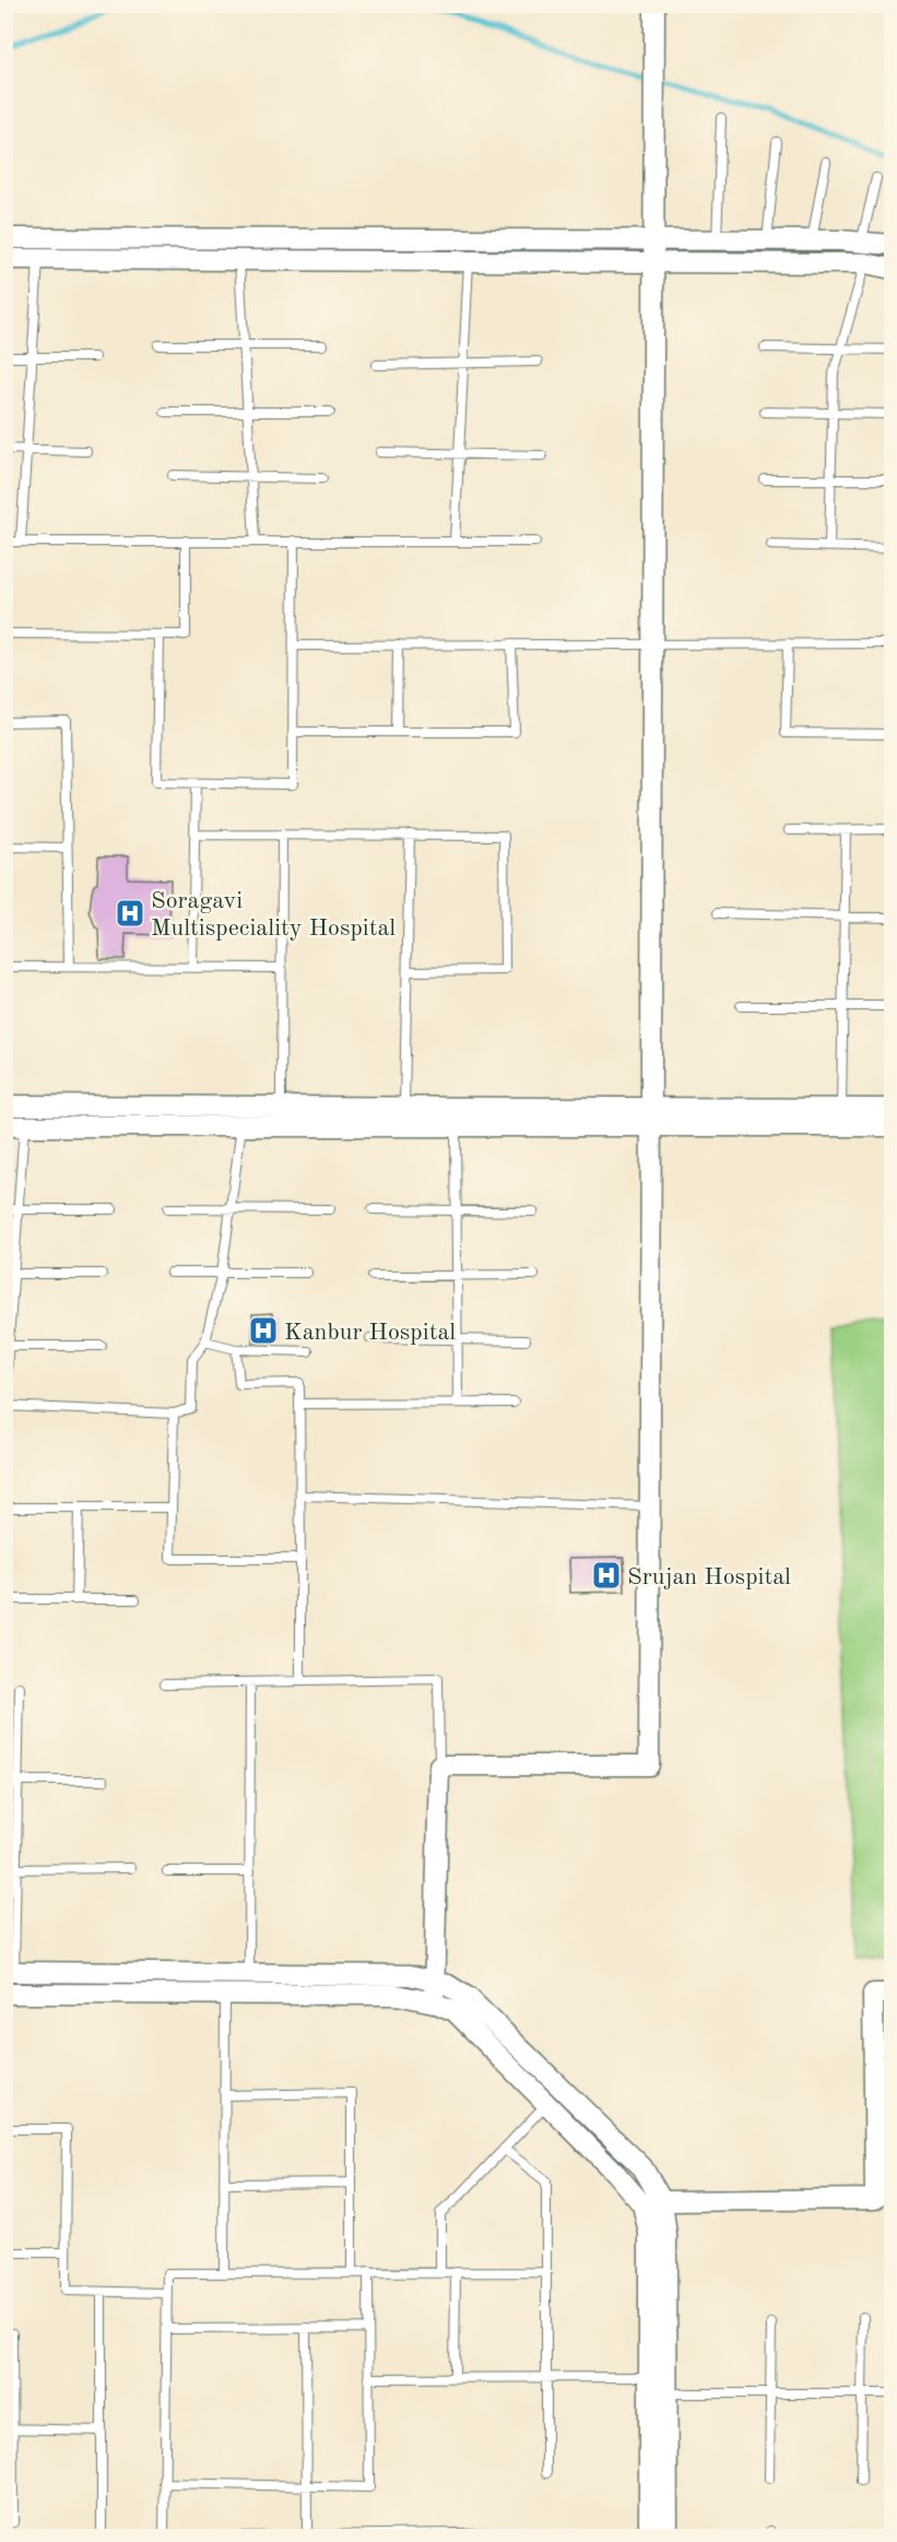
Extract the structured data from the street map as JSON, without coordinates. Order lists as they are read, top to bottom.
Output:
{
  "places": {
    "hospital": ["Soragavi Multispeciality Hospital", "Kanbur Hospital", "Srujan Hospital"]
  }
}
